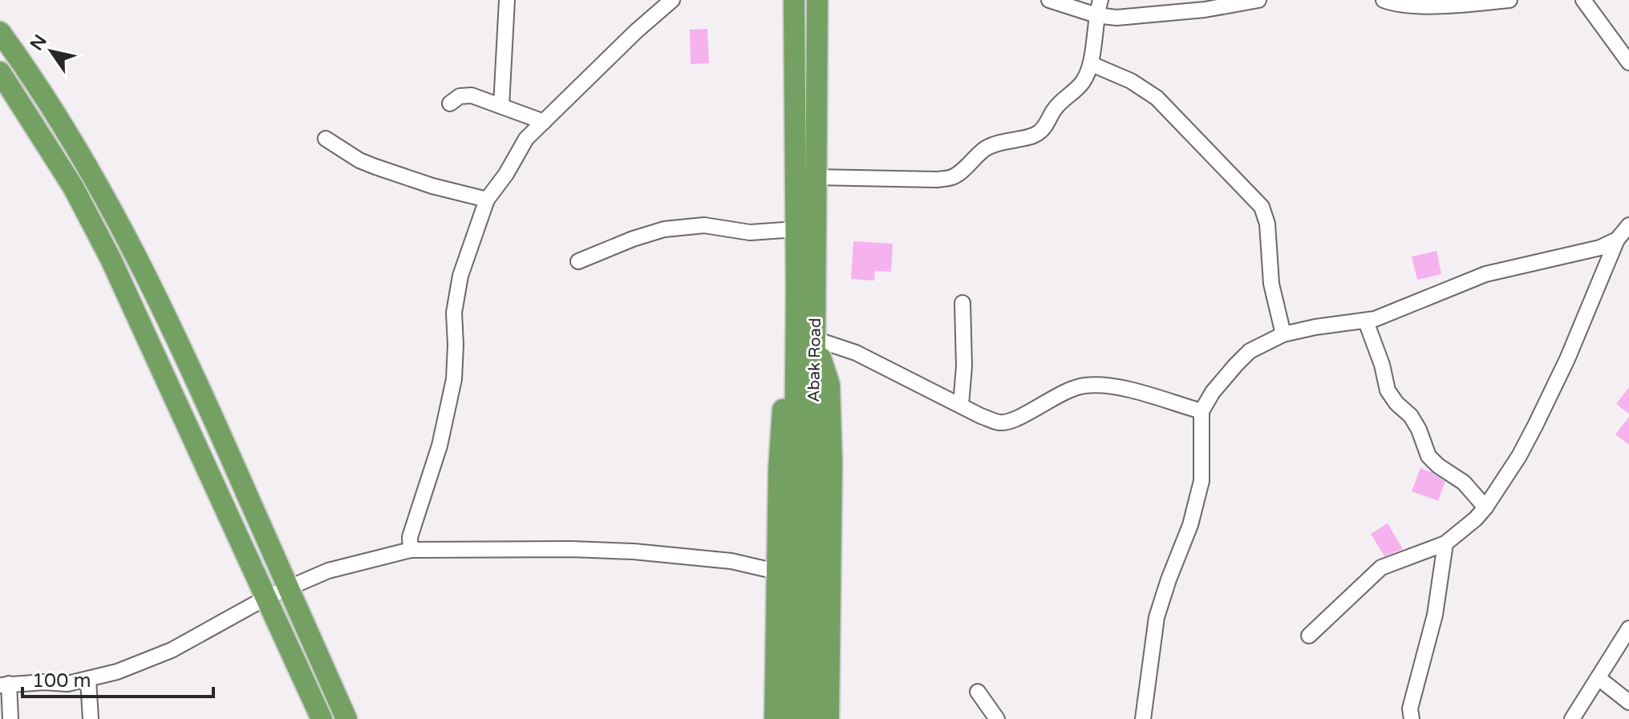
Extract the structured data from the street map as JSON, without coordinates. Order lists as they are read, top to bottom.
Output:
{
  "streets": {
    "highway": ["Abak Road"]
  },
  "scale_bar": "100 m",
  "north": "top left"
}
